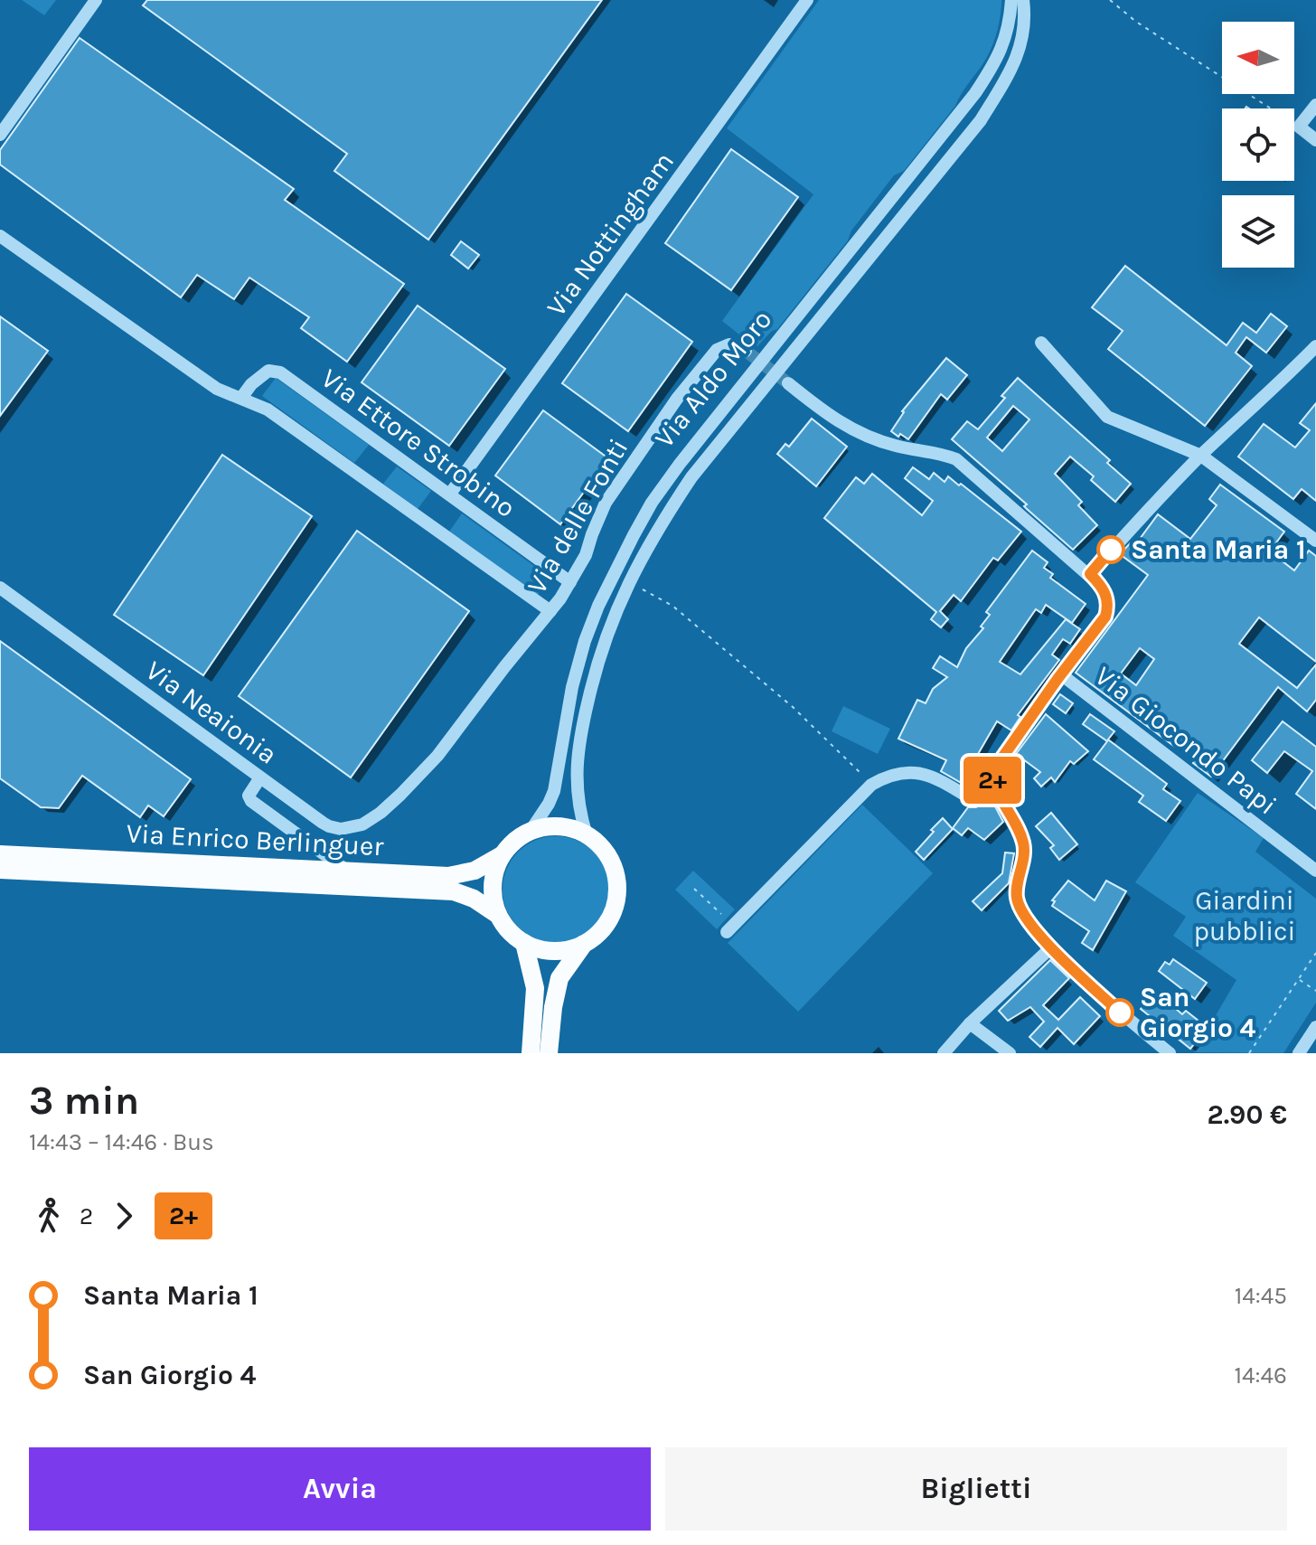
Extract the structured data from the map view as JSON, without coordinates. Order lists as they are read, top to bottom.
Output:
{
  "streets": {
    "main road": ["Via Enrico Berlinguer"],
    "street": [
      "Via Nottingham",
      "Via Aldo Moro",
      "Via Ettore Strobino",
      "Via delle Fonti",
      "Via Neaionia",
      "Via Giocondo Papi"
    ]
  },
  "crossings": [
    ["Via Nottingham", "Via Ettore Strobino"],
    ["Via Aldo Moro", "Via Enrico Berlinguer"],
    ["Via Ettore Strobino", "Via delle Fonti"],
    ["Via delle Fonti", "Via Neaionia"]
  ],
  "parks": ["Giardini pubblici"],
  "places": ["Santa Maria 1", "San Giorgio 4"],
  "lines": ["bus line 2+"],
  "north": "left",
  "page": {
    "on_map": "2+",
    "heading": ["3 min", "14:43 – 14:46 · Bus", "2.90 €"],
    "legs": ["2", "2+"],
    "list": [
      {
        "name": "Santa Maria 1",
        "value": "14:45"
      },
      {
        "name": "San Giorgio 4",
        "value": "14:46"
      }
    ],
    "buttons": ["Avvia", "Biglietti"]
  }
}
